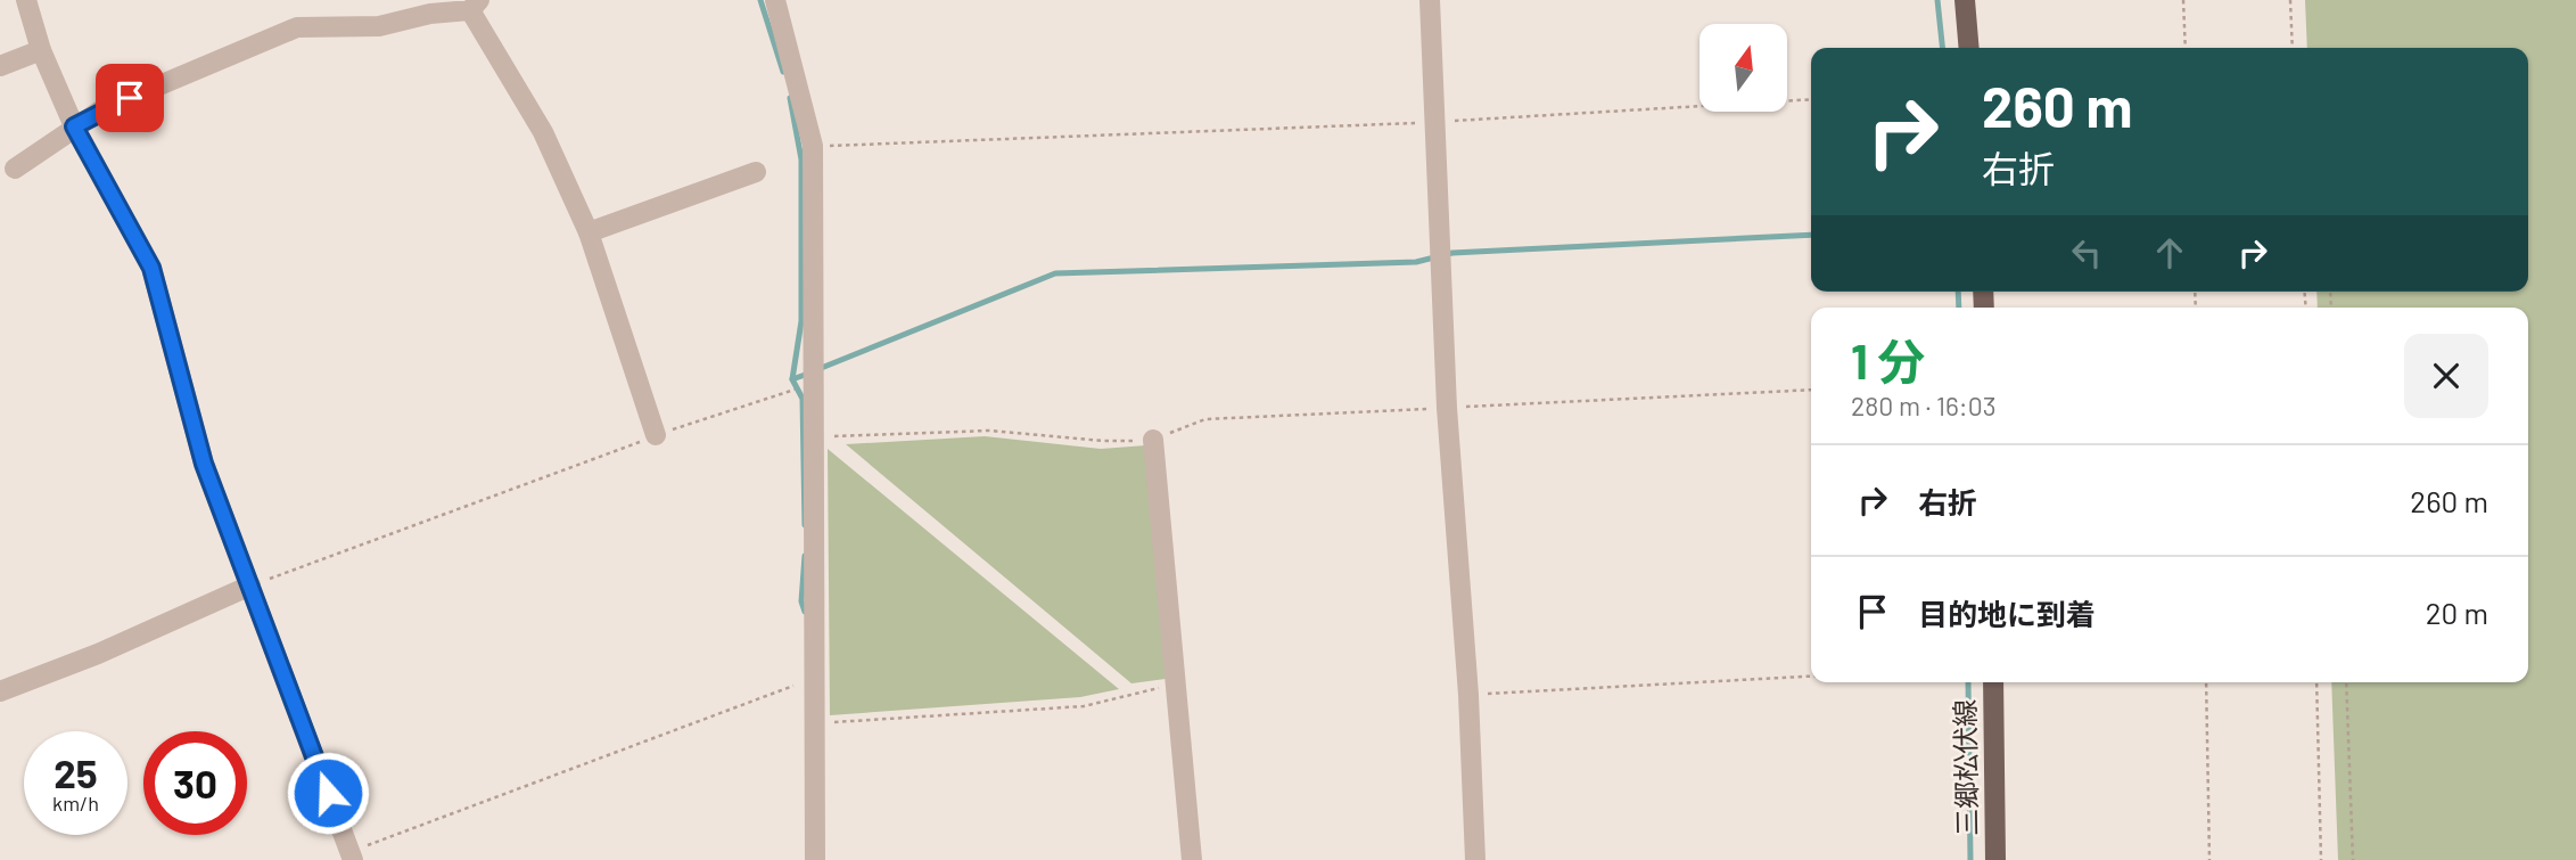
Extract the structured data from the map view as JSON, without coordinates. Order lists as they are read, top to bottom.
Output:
{
  "streets": {
    "main road": ["三郷松伏線"]
  },
  "north": "top",
  "page": {
    "turn": ["260 m", "右折"],
    "heading": ["1 分", "280 m · 16:03"],
    "list": [
      {
        "name": "右折",
        "value": "260 m"
      },
      {
        "name": "目的地に到着",
        "value": "20 m"
      }
    ],
    "speed": "25 km/h",
    "limit": "30"
  }
}
